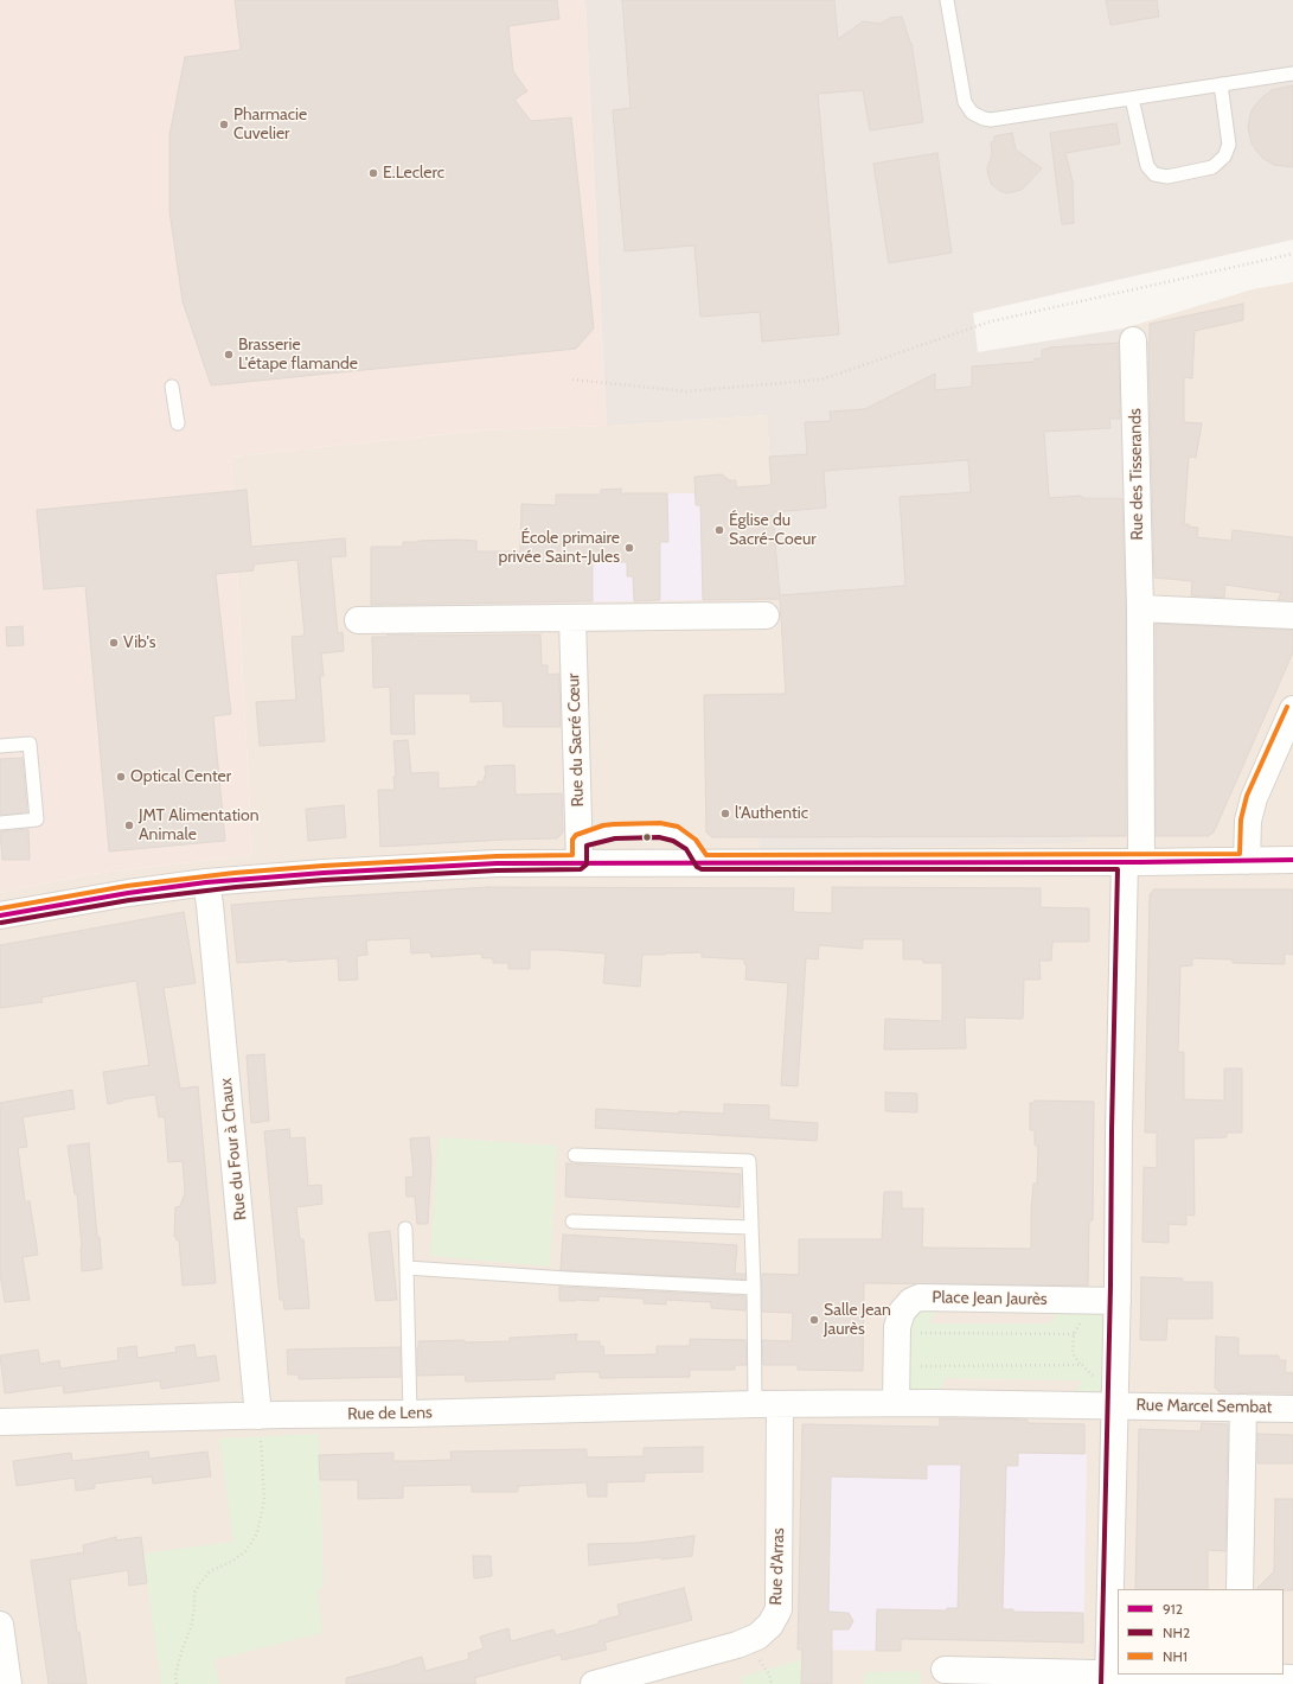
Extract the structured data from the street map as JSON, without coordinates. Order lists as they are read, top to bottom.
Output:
{
  "streets": {
    "street": [
      "Rue des Tisserands",
      "Rue du Sacré Cœur",
      "Rue du Four à Chaux",
      "Place Jean Jaurès",
      "Rue Marcel Sembat",
      "Rue de Lens",
      "Rue d'Arras"
    ]
  },
  "crossings": [
    ["Rue des Tisserands", "Place Jean Jaurès"],
    ["Rue des Tisserands", "Rue Marcel Sembat"],
    ["Rue du Four à Chaux", "Rue de Lens"],
    ["Rue de Lens", "Rue d'Arras"]
  ],
  "places": [
    "Pharmacie Cuvelier",
    "E.Leclerc",
    "Brasserie L'étape flamande",
    "Église du Sacré-Coeur",
    "École primaire privée Saint-Jules",
    "Vib's",
    "Optical Center",
    "l’Authentic",
    "JMT Alimentation Animale",
    "Salle Jean Jaurès"
  ],
  "lines": ["transit line NH1", "transit line NH2", "transit line 912"],
  "legend": ["912", "NH2", "NH1"]
}
